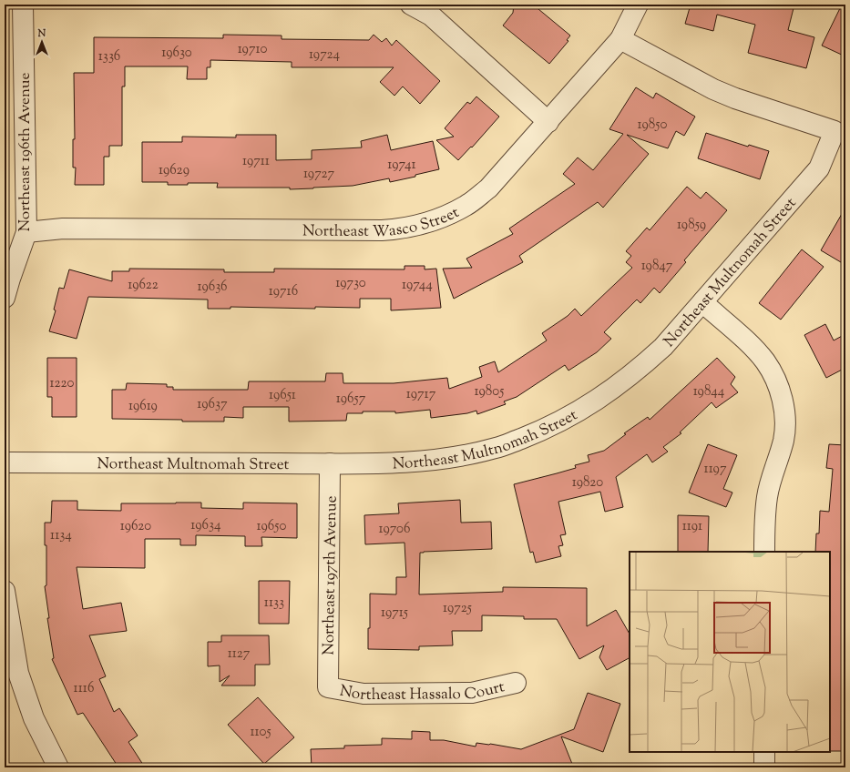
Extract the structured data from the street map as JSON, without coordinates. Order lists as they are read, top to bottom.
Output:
{
  "streets": {
    "street": [
      "Northeast 196th Avenue",
      "Northeast Wasco Street",
      "Northeast Multnomah Street",
      "Northeast 197th Avenue",
      "Northeast Hassalo Court"
    ]
  },
  "crossings": [
    ["Northeast 196th Avenue", "Northeast Wasco Street"],
    ["Northeast Wasco Street", "Northeast Multnomah Street"],
    ["Northeast Multnomah Street", "Northeast 197th Avenue"],
    ["Northeast 197th Avenue", "Northeast Hassalo Court"]
  ],
  "house_numbers": [
    "19710",
    "19630",
    "19724",
    "1336",
    "19850",
    "19711",
    "19741",
    "19629",
    "19727",
    "19859",
    "19847",
    "19730",
    "19622",
    "19744",
    "19636",
    "19716",
    "1220",
    "19805",
    "19844",
    "19717",
    "19651",
    "19657",
    "19637",
    "19619",
    "1197",
    "19820",
    "19634",
    "19620",
    "19650",
    "1191",
    "19706",
    "1134",
    "1133",
    "19725",
    "19715",
    "1127",
    "1116",
    "1105"
  ],
  "north": "top"
}
